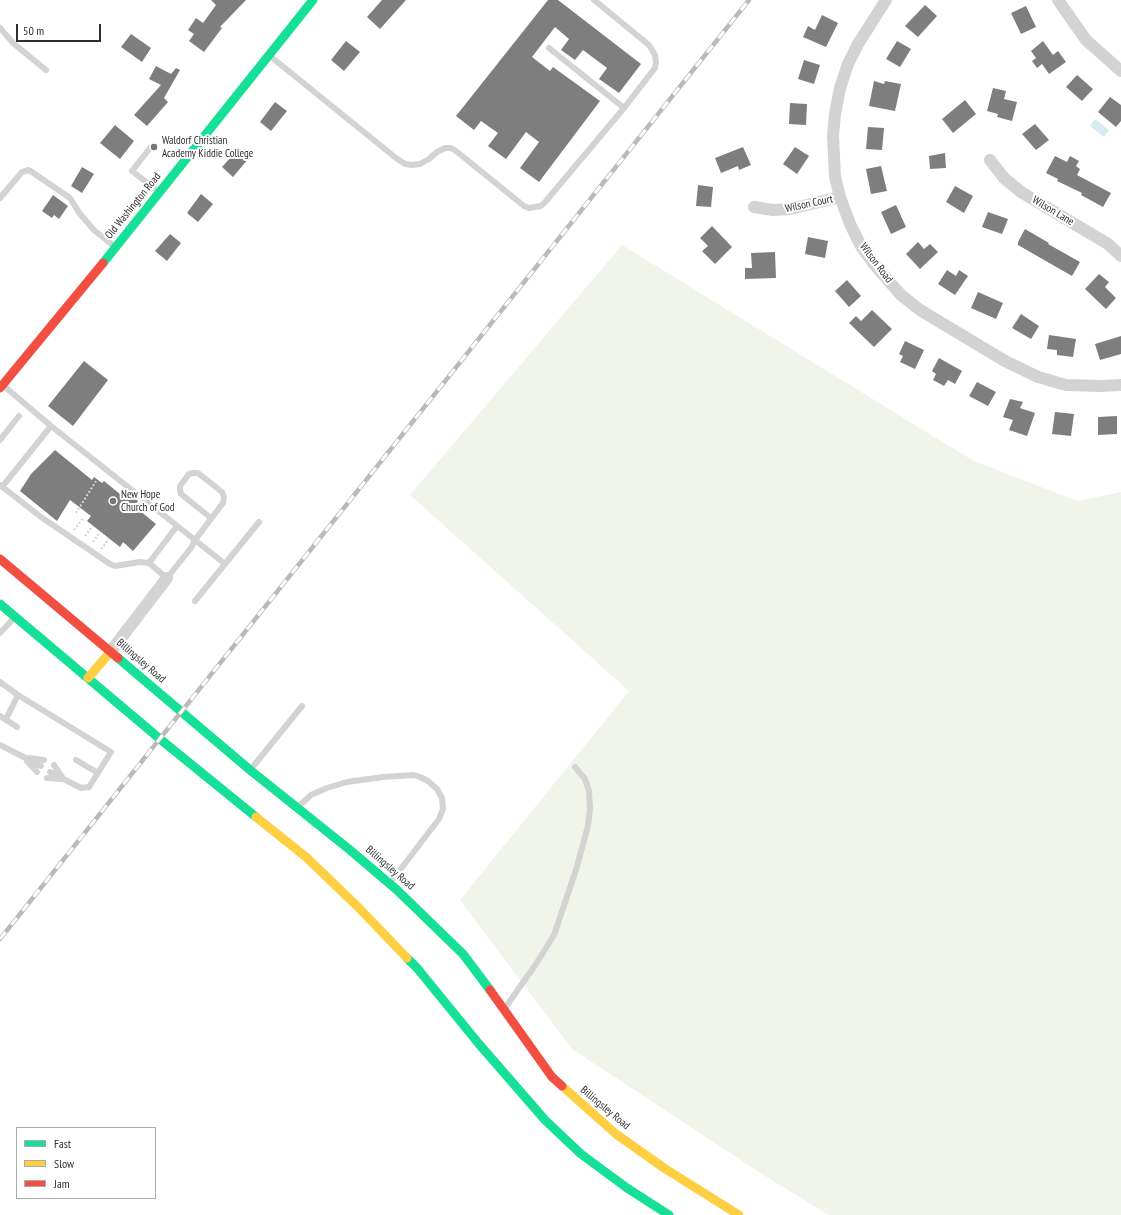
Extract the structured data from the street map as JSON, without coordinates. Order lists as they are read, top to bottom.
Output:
{
  "streets": {
    "main road": ["Old Washington Road", "Billingsley Road"],
    "street": ["Wilson Court", "Wilson Lane", "Wilson Road"]
  },
  "crossings": [
    ["Wilson Court", "Wilson Road"]
  ],
  "places": ["Waldorf Christian Academy Kiddie College", "New Hope Church of God"],
  "legend": ["Fast", "Slow", "Jam"],
  "scale_bar": "50 m"
}
